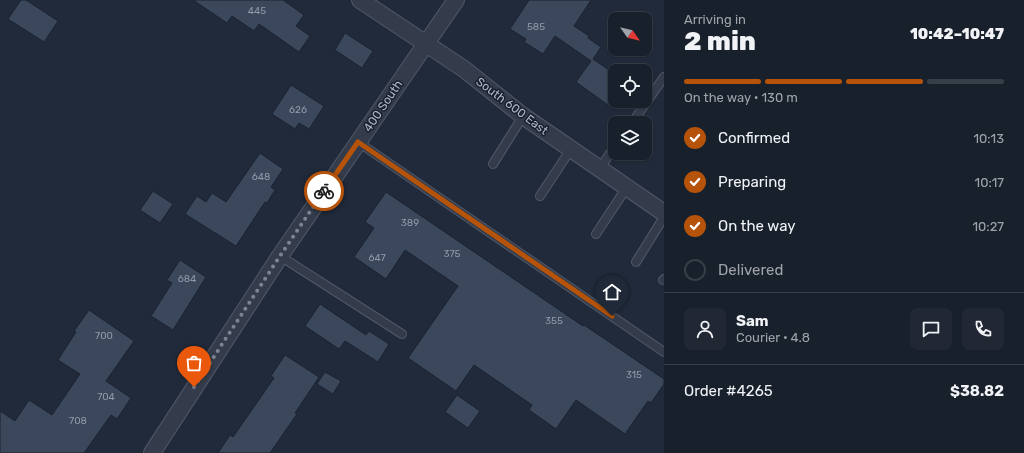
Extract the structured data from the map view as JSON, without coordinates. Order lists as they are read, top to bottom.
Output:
{
  "streets": {
    "street": ["400 South", "South 600 East"]
  },
  "crossings": [
    ["400 South", "South 600 East"]
  ],
  "house_numbers": [
    "445",
    "585",
    "626",
    "648",
    "389",
    "375",
    "647",
    "684",
    "355",
    "700",
    "315",
    "704",
    "708"
  ],
  "north": "bottom right",
  "page": {
    "heading": ["2 min", "Arriving in", "10:42–10:47"],
    "panel": [
      "Sam",
      "Courier · 4.8",
      "Order #4265",
      "$38.82"
    ],
    "bar": "On the way · 130 m",
    "list": [
      ["Confirmed", "10:13"],
      ["Preparing", "10:17"],
      ["On the way", "10:27"],
      "Delivered"
    ]
  }
}
